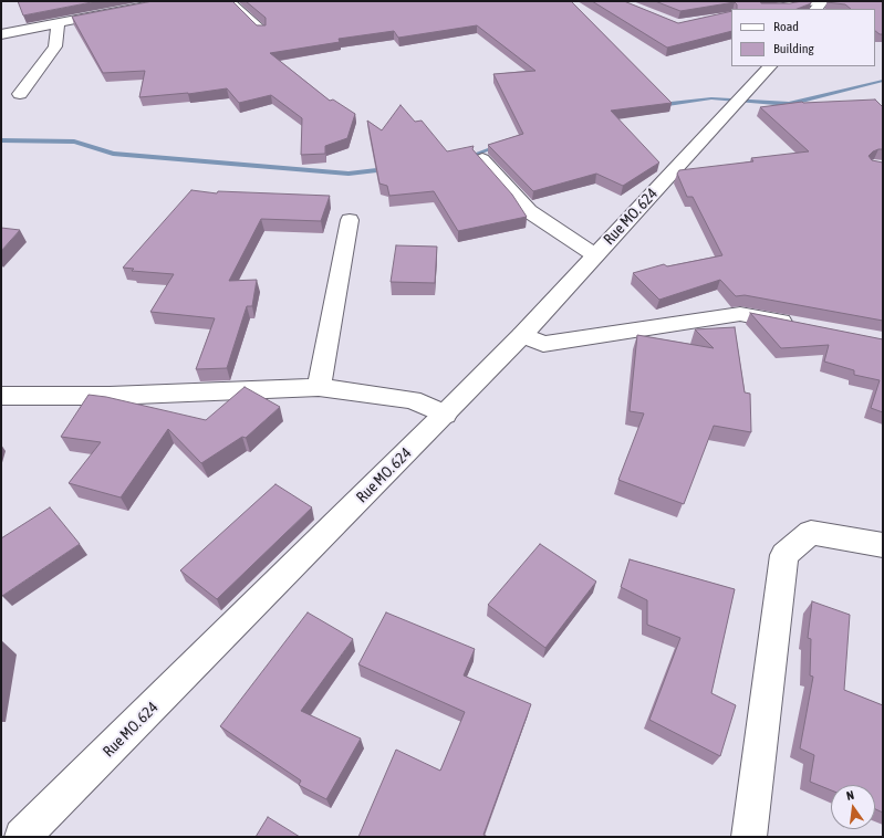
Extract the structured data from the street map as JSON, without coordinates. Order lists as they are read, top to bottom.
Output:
{
  "streets": {
    "street": ["Rue MO. 624"]
  },
  "legend": ["Road", "Building"],
  "north": "top"
}
